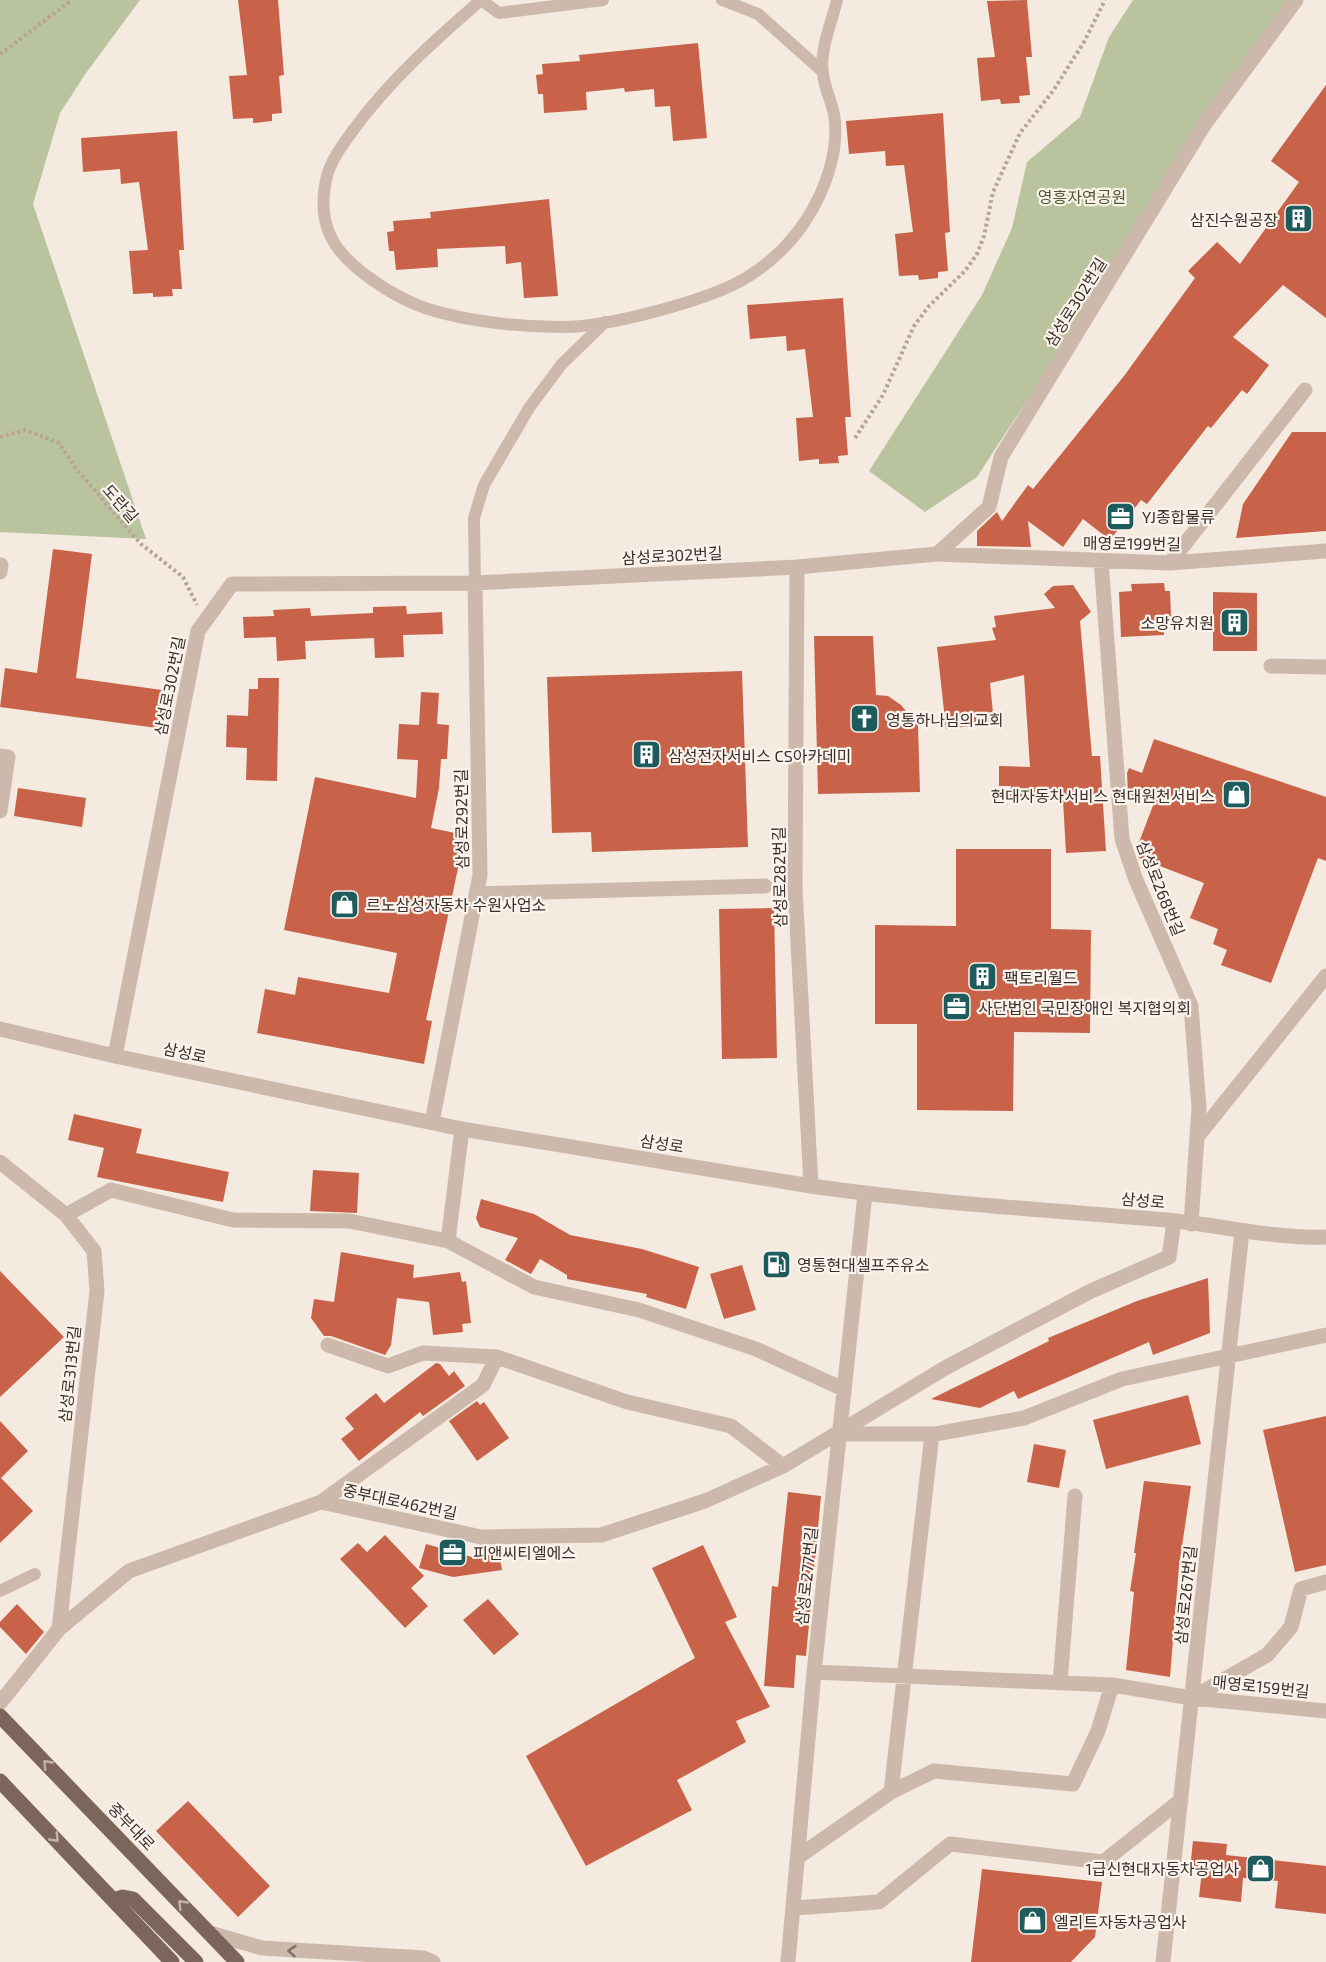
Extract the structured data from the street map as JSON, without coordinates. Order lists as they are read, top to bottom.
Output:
{
  "streets": {
    "main road": ["중부대로"],
    "street": [
      "삼성로302번길",
      "매영로199번길",
      "삼성로292번길",
      "삼성로282번길",
      "삼성로268번길",
      "삼성로",
      "삼성로313번길",
      "중부대로462번길",
      "삼성로277번길",
      "삼성로267번길",
      "매영로159번길"
    ],
    "path": ["도란길"]
  },
  "crossings": [
    ["삼성로302번길", "도란길"],
    ["삼성로302번길", "매영로199번길"],
    ["삼성로302번길", "삼성로292번길"],
    ["삼성로302번길", "삼성로282번길"],
    ["삼성로302번길", "삼성로"],
    ["매영로199번길", "삼성로268번길"],
    ["삼성로292번길", "삼성로"],
    ["삼성로282번길", "삼성로"],
    ["삼성로268번길", "삼성로"],
    ["삼성로", "중부대로462번길"],
    ["삼성로", "삼성로277번길"],
    ["삼성로", "삼성로267번길"],
    ["삼성로313번길", "중부대로462번길"],
    ["중부대로462번길", "삼성로277번길"],
    ["삼성로277번길", "매영로159번길"],
    ["삼성로267번길", "매영로159번길"]
  ],
  "parks": ["영흥자연공원"],
  "places": {
    "building": [
      "삼진수원공장",
      "소망유치원",
      "삼성전자서비스 CS아카데미",
      "팩토리월드"
    ],
    "office": ["YJ종합물류", "사단법인 국민장애인 복지협의회", "피앤씨티엘에스"],
    "church": ["영통하나님의교회"],
    "shop": [
      "현대자동차서비스 현대원천서비스",
      "르노삼성자동차 수원사업소",
      "1급신현대자동차공업사",
      "엘리트자동차공업사"
    ],
    "fuel station": ["영통현대셀프주유소"]
  }
}
